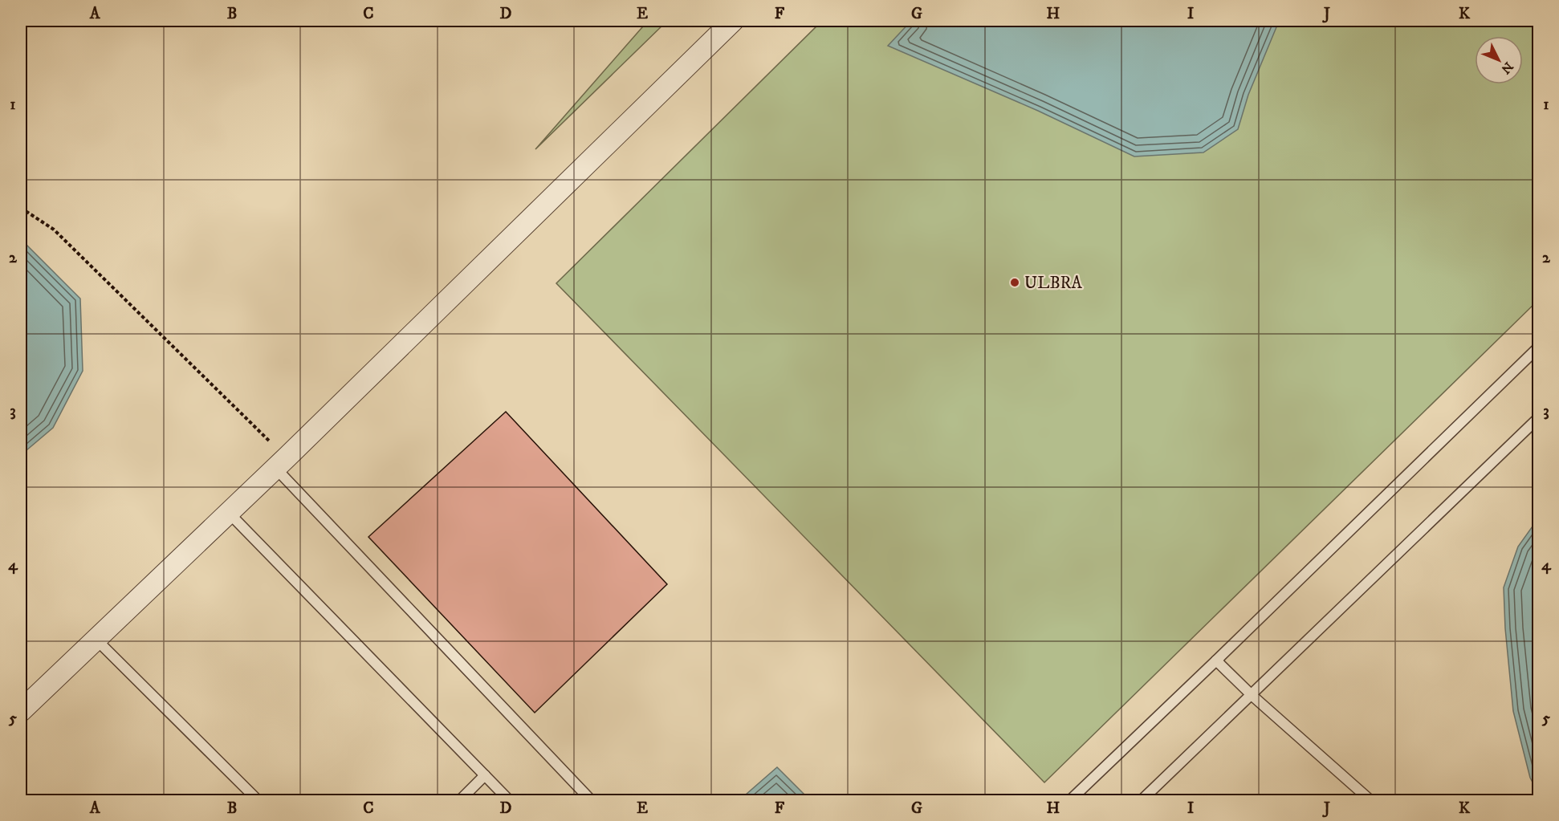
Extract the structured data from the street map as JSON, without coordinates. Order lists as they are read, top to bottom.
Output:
{
  "places": ["ULBRA"],
  "north": "bottom right",
  "grid": {
    "columns": [
      "A",
      "B",
      "C",
      "D",
      "E",
      "F",
      "G",
      "H",
      "I",
      "J",
      "K"
    ],
    "rows": [
      "1",
      "2",
      "3",
      "4",
      "5"
    ]
  }
}
